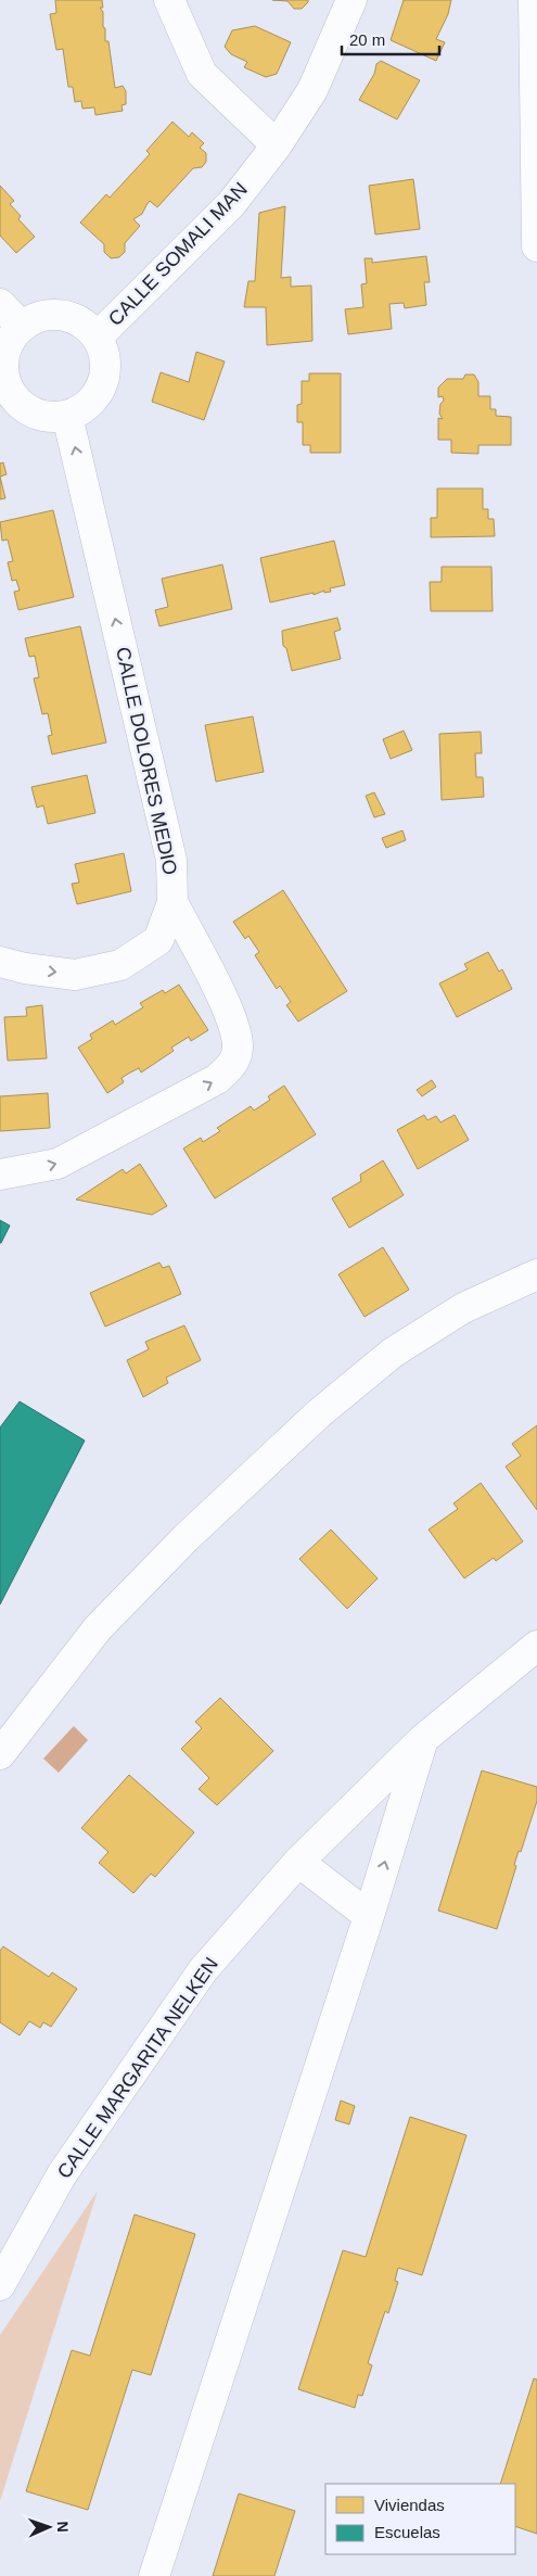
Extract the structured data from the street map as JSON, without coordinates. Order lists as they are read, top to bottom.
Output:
{
  "streets": {
    "street": ["CALLE SOMALI MAN", "CALLE DOLORES MEDIO", "CALLE MARGARITA NELKEN"]
  },
  "crossings": [
    ["CALLE SOMALI MAN", "CALLE DOLORES MEDIO"]
  ],
  "legend": ["Viviendas", "Escuelas"],
  "scale_bar": "20 m",
  "north": "right"
}
